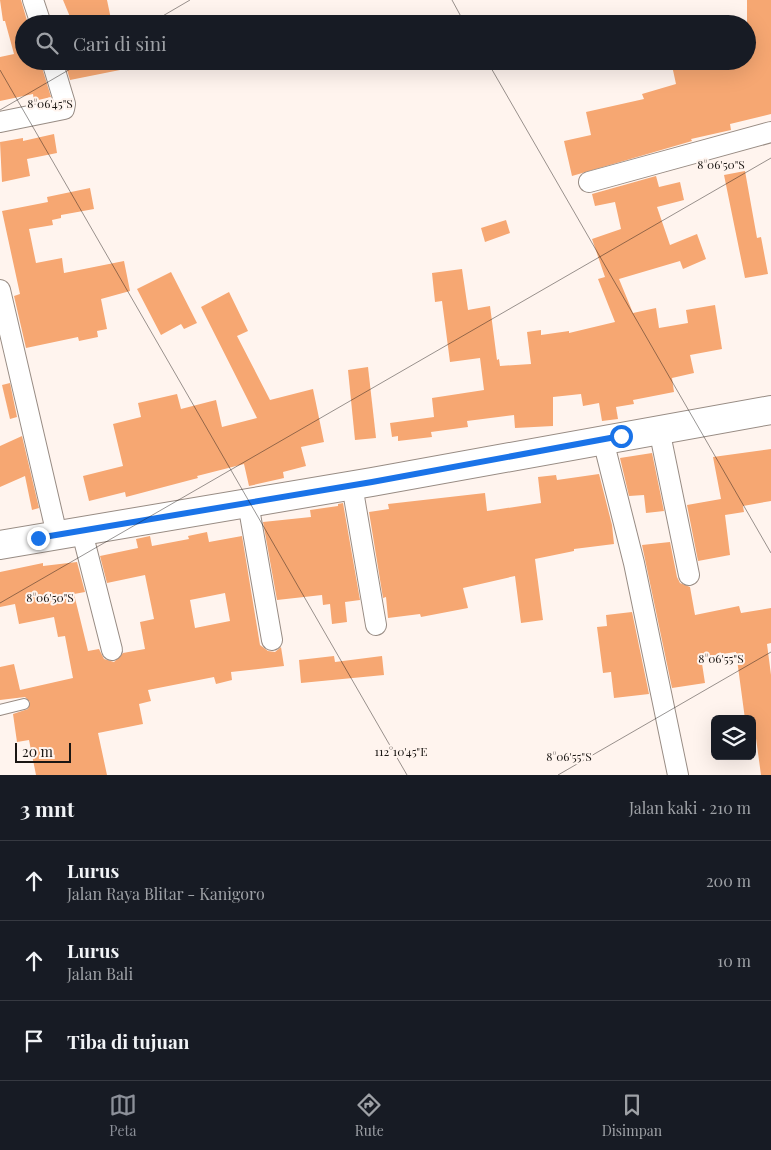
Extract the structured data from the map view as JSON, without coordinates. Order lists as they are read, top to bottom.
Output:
{
  "scale_bar": "20 m",
  "page": {
    "search": "Cari di sini",
    "scale": "20 m",
    "heading": ["3 mnt", "Jalan kaki · 210 m"],
    "list": [
      ["Lurus", "Jalan Raya Blitar - Kanigoro", "200 m"],
      ["Lurus", "Jalan Bali", "10 m"],
      "Tiba di tujuan"
    ],
    "nav": ["Peta", "Rute", "Disimpan"]
  },
  "coordinates": [
    "8°06'45\"S",
    "8°06'50\"S",
    "8°06'55\"S",
    "112°10'45\"E"
  ]
}
